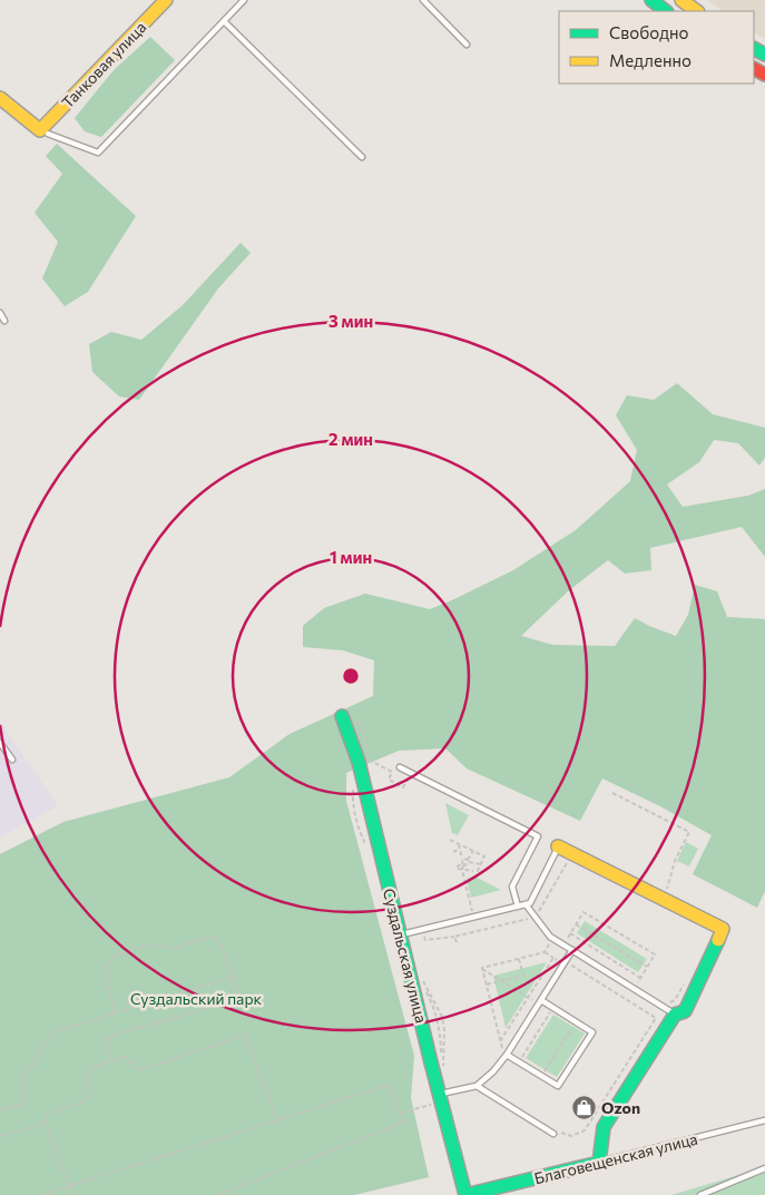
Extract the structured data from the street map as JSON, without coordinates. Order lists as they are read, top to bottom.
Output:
{
  "streets": {
    "street": ["Танковая улица", "Суздальская улица", "Благовещенская улица"]
  },
  "crossings": [
    ["Суздальская улица", "Благовещенская улица"]
  ],
  "parks": ["Суздальский парк"],
  "places": {
    "shop": ["Ozon"]
  },
  "legend": ["Свободно", "Медленно"],
  "rings": ["3 мин", "2 мин", "1 мин"]
}
